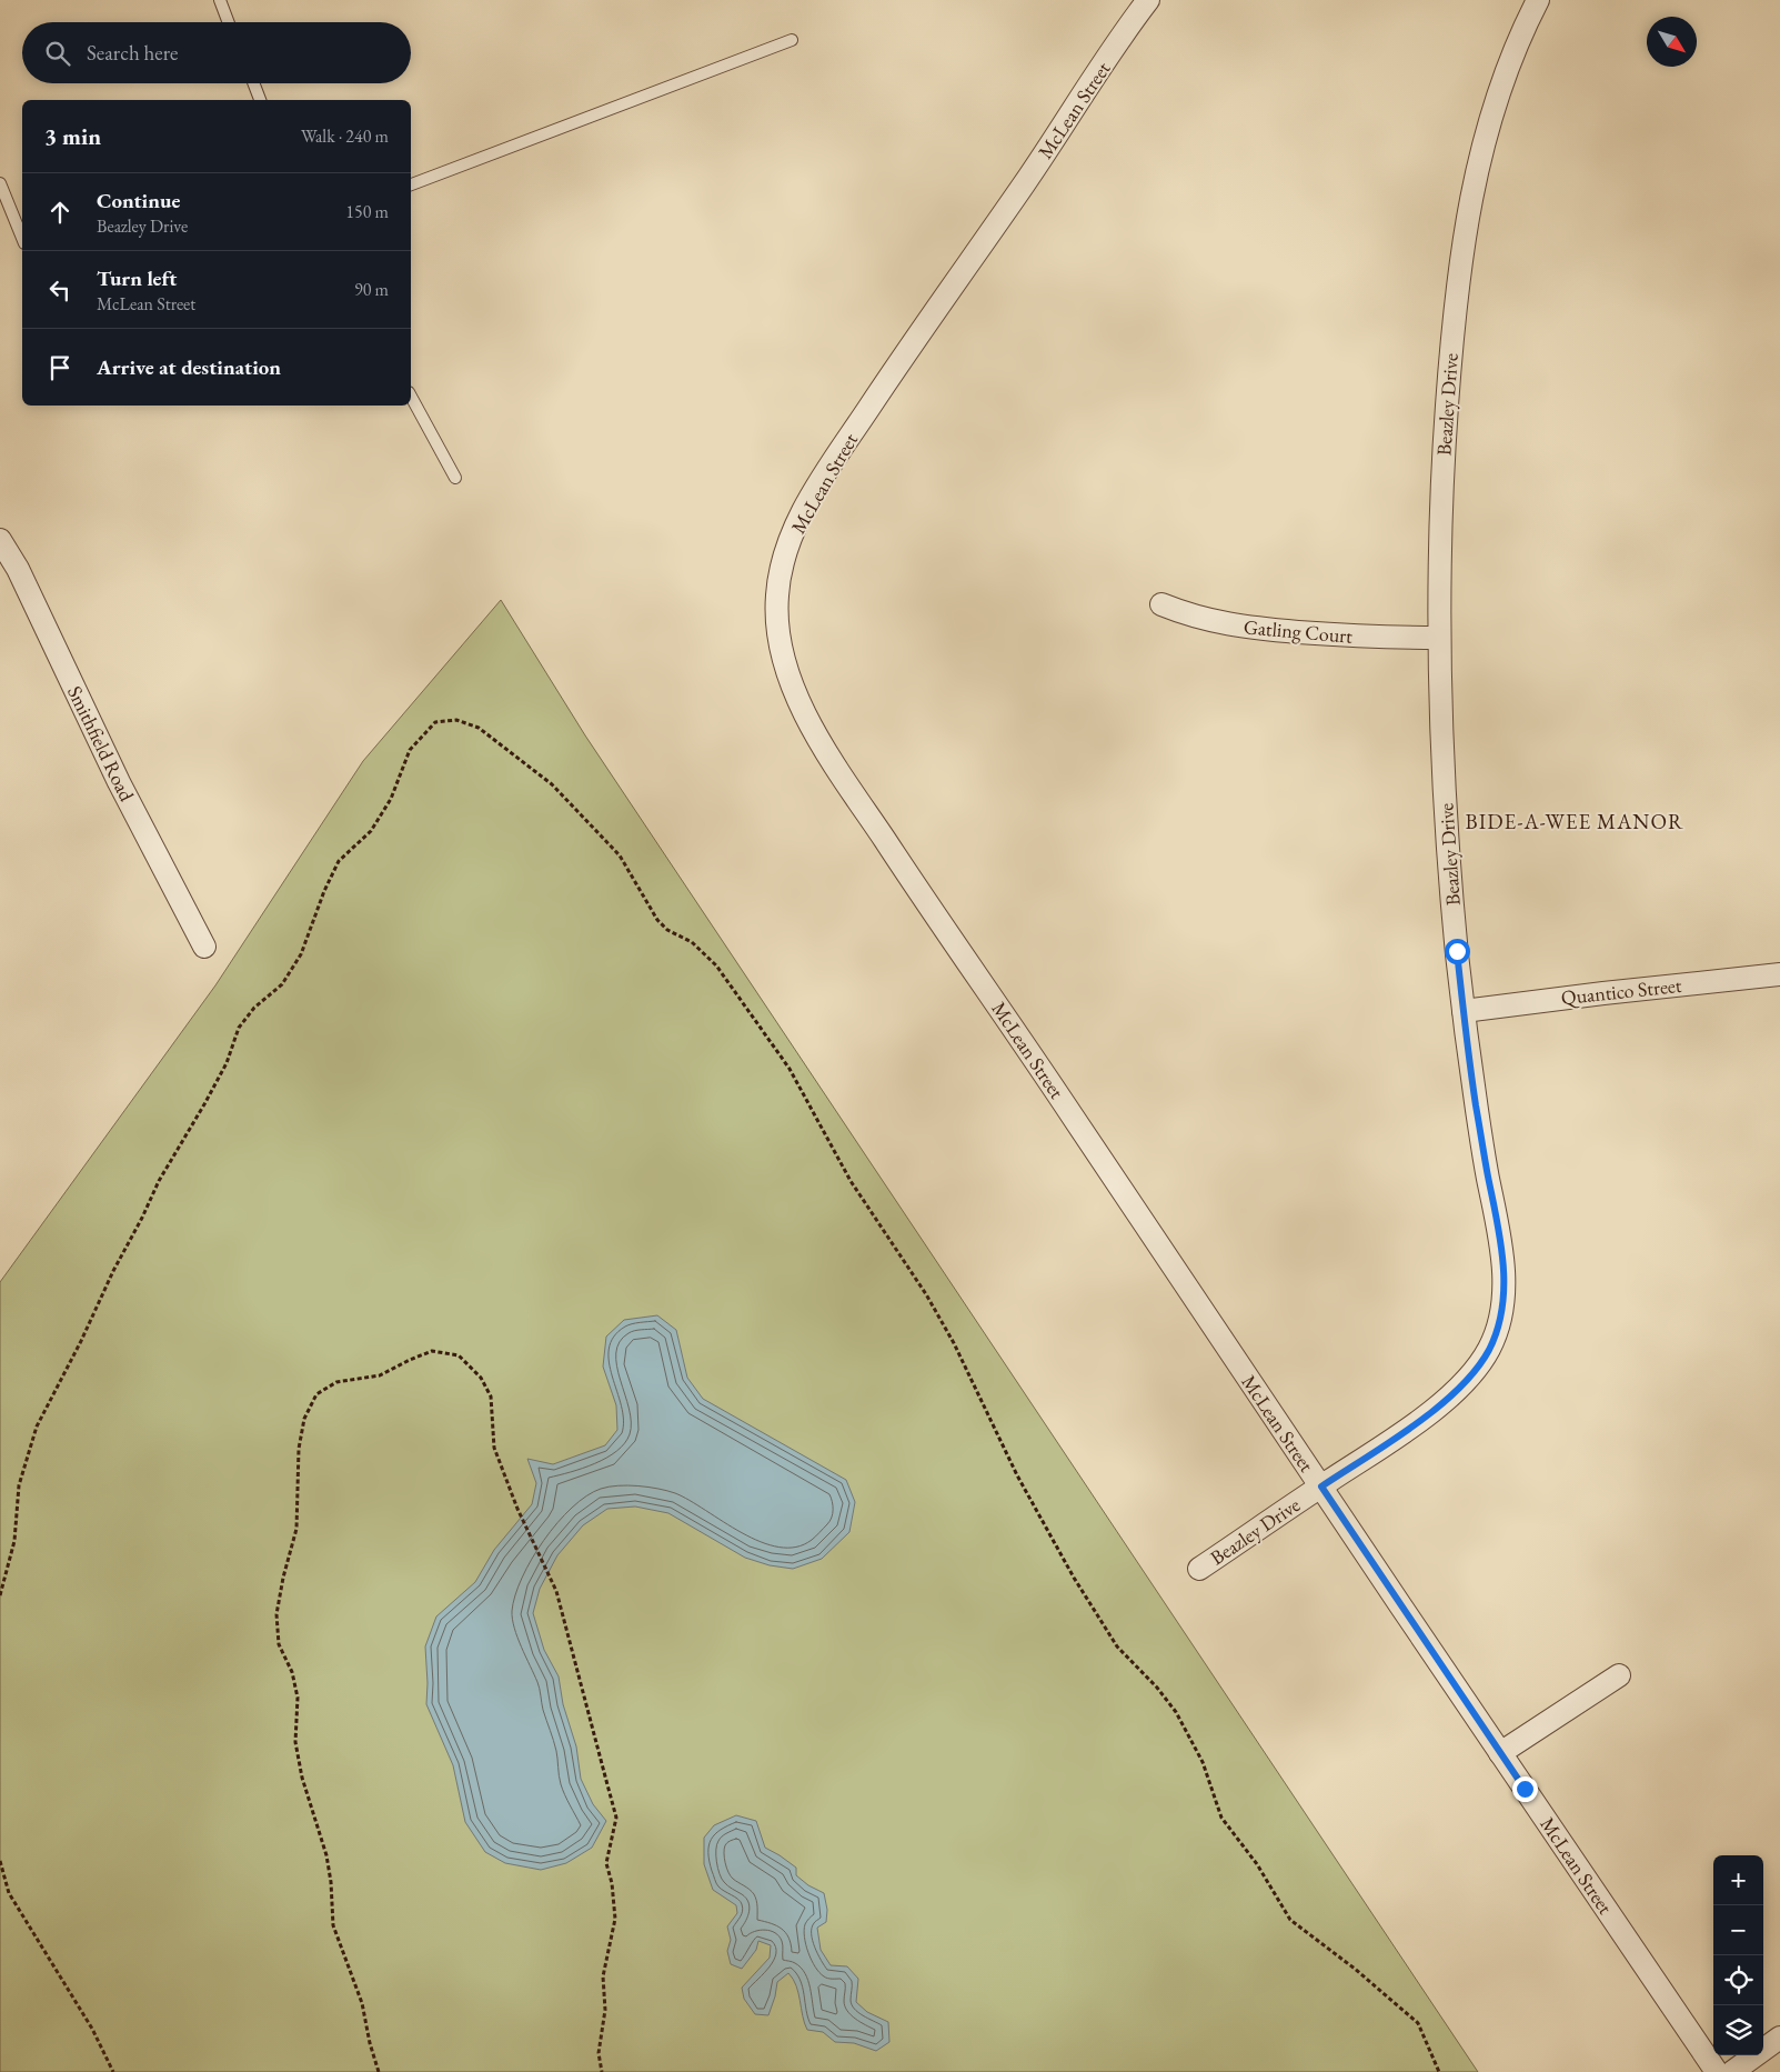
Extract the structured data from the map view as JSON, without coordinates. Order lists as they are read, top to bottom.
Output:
{
  "streets": {
    "street": [
      "McLean Street",
      "Beazley Drive",
      "Gatling Court",
      "Smithfield Road",
      "Quantico Street"
    ]
  },
  "crossings": [
    ["McLean Street", "Beazley Drive"],
    ["Beazley Drive", "Gatling Court"],
    ["Beazley Drive", "Quantico Street"]
  ],
  "districts": ["BIDE-A-WEE MANOR"],
  "north": "bottom right",
  "page": {
    "search": "Search here",
    "heading": ["3 min", "Walk · 240 m"],
    "list": [
      ["Continue", "Beazley Drive", "150 m"],
      ["Turn left", "McLean Street", "90 m"],
      "Arrive at destination"
    ],
    "map_buttons": ["+", "−"]
  }
}
